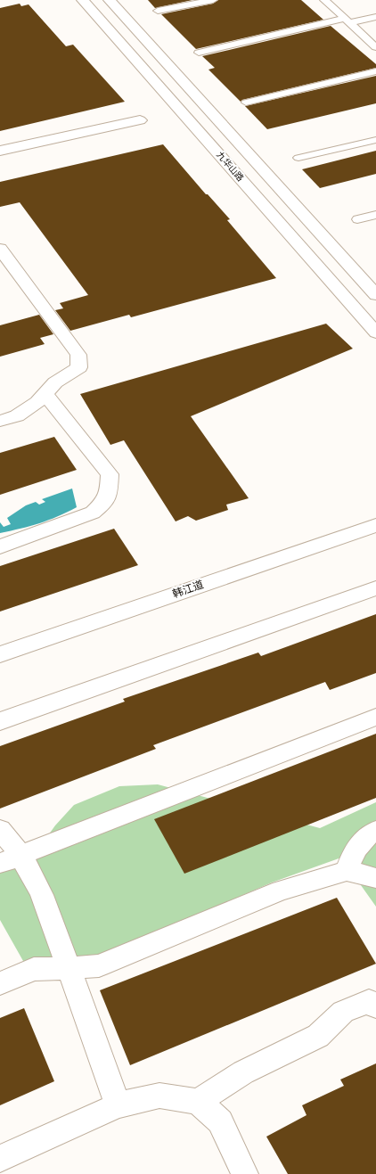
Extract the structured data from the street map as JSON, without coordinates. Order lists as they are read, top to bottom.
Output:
{
  "streets": {
    "street": ["九华山路", "韩江道"]
  }
}
